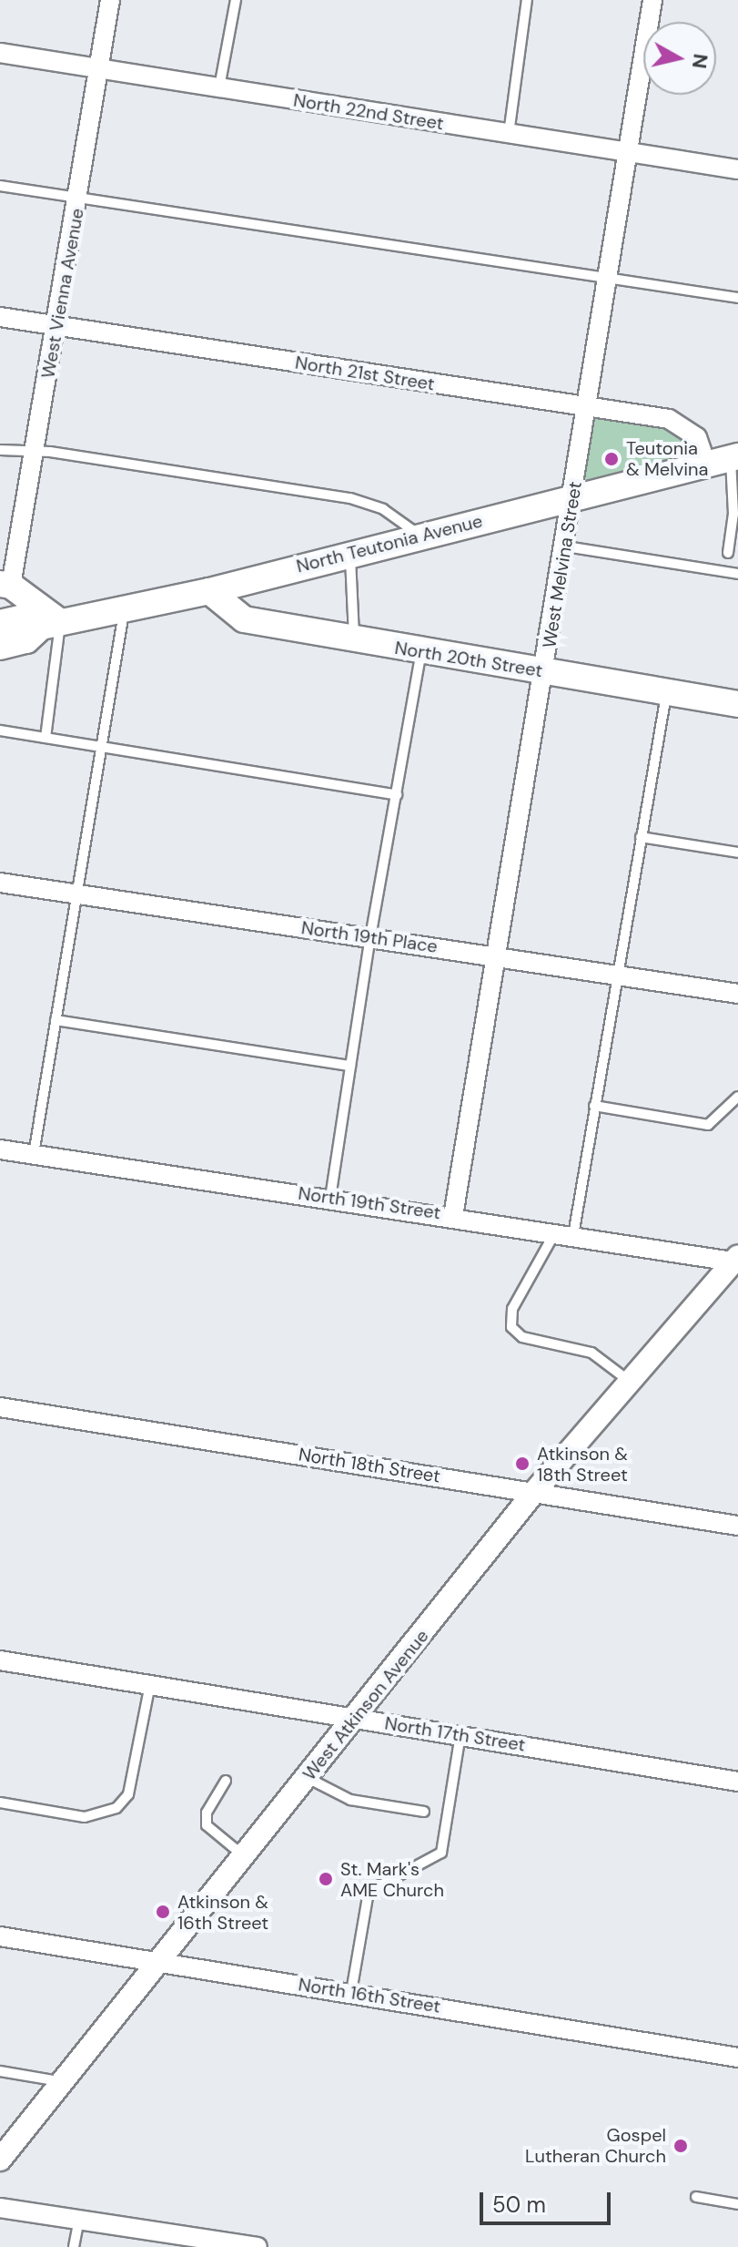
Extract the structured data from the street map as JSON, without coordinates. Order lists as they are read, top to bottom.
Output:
{
  "streets": {
    "main road": ["North Teutonia Avenue", "North 20th Street"],
    "street": [
      "North 22nd Street",
      "West Vienna Avenue",
      "North 21st Street",
      "West Melvina Street",
      "North 19th Place",
      "North 19th Street",
      "North 18th Street",
      "West Atkinson Avenue",
      "North 17th Street",
      "North 16th Street"
    ]
  },
  "crossings": [
    ["North 22nd Street", "West Vienna Avenue"],
    ["North 22nd Street", "West Melvina Street"],
    ["West Vienna Avenue", "North 21st Street"],
    ["North 21st Street", "North Teutonia Avenue"],
    ["North 21st Street", "West Melvina Street"],
    ["North Teutonia Avenue", "West Melvina Street"],
    ["North Teutonia Avenue", "North 20th Street"],
    ["West Melvina Street", "North 20th Street"],
    ["West Melvina Street", "North 19th Place"],
    ["West Melvina Street", "North 19th Street"],
    ["North 19th Street", "West Atkinson Avenue"],
    ["North 18th Street", "West Atkinson Avenue"],
    ["West Atkinson Avenue", "North 17th Street"],
    ["West Atkinson Avenue", "North 16th Street"]
  ],
  "places": [
    "Teutonia & Melvina",
    "Atkinson & 18th Street",
    "St. Mark's AME Church",
    "Atkinson & 16th Street",
    "Gospel Lutheran Church"
  ],
  "scale_bar": "50 m",
  "north": "right"
}
